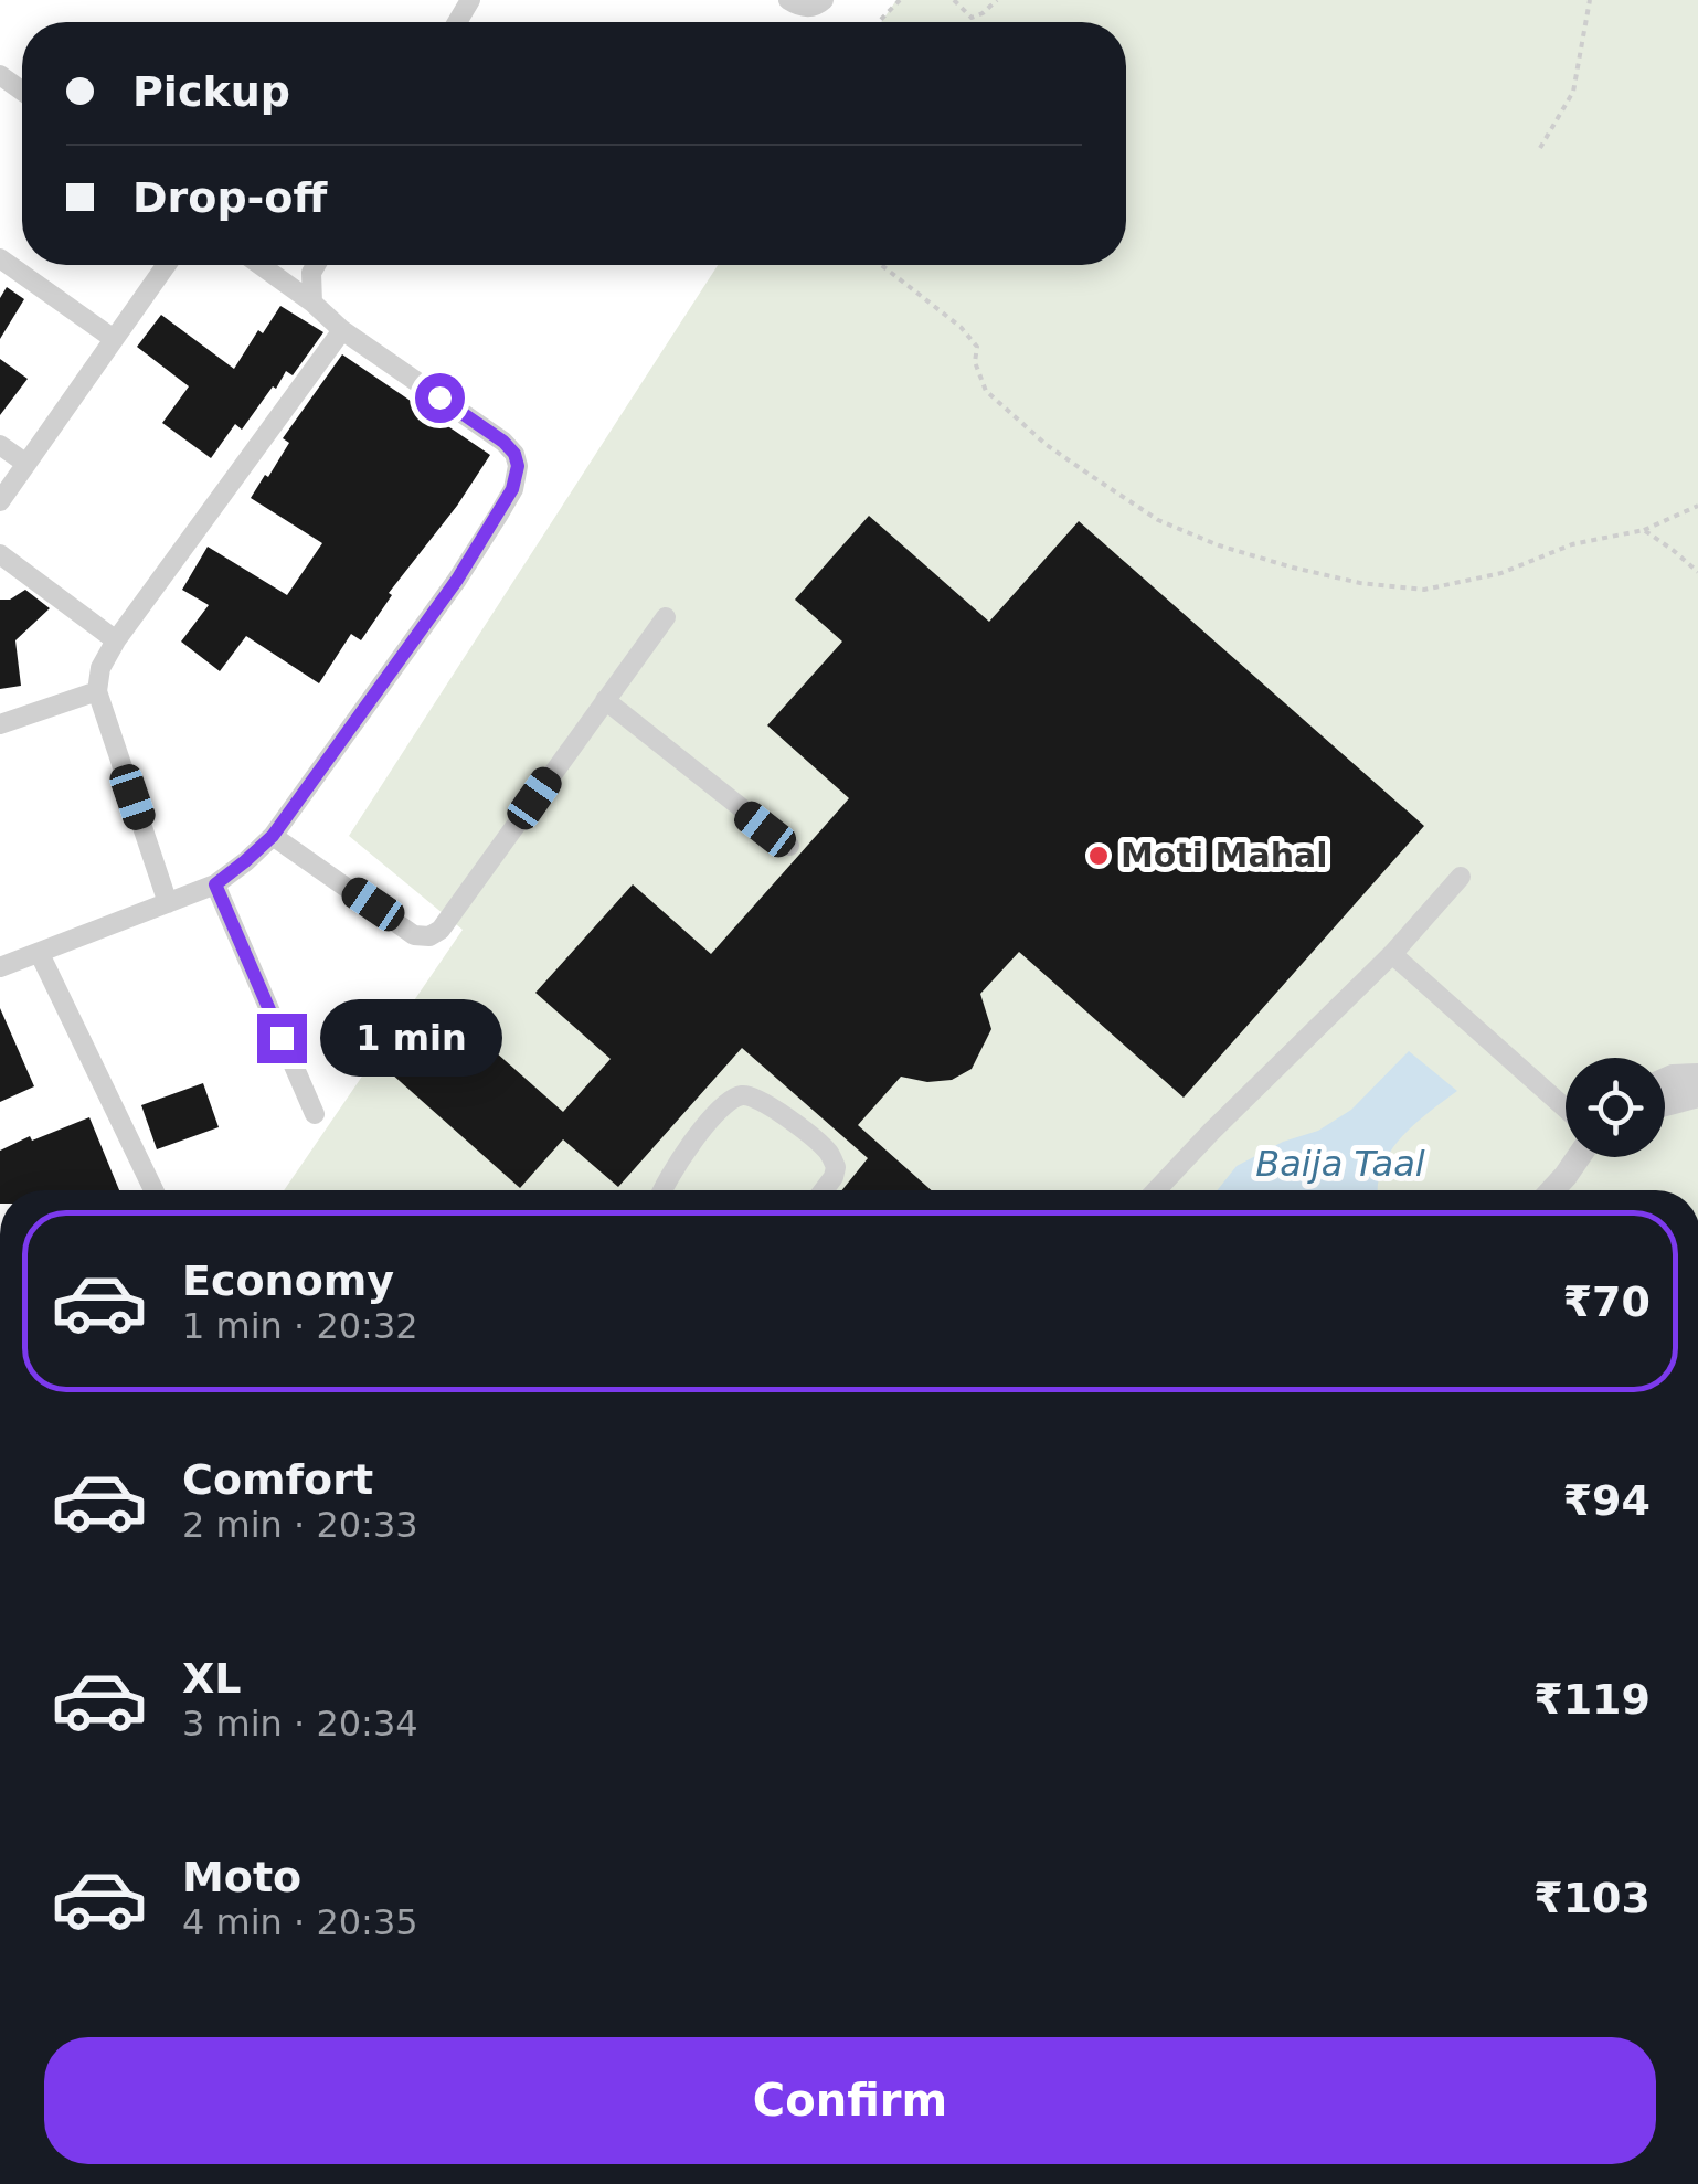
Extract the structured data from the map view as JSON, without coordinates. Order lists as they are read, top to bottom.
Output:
{
  "water": ["Baija Taal"],
  "places": ["Moti Mahal"],
  "page": {
    "banner": ["Pickup", "Drop-off"],
    "bubble": "1 min",
    "list": [
      {
        "name": "Economy",
        "note": "1 min · 20:32",
        "value": "₹70"
      },
      {
        "name": "Comfort",
        "note": "2 min · 20:33",
        "value": "₹94"
      },
      {
        "name": "XL",
        "note": "3 min · 20:34",
        "value": "₹119"
      },
      {
        "name": "Moto",
        "note": "4 min · 20:35",
        "value": "₹103"
      }
    ],
    "buttons": "Confirm"
  }
}
